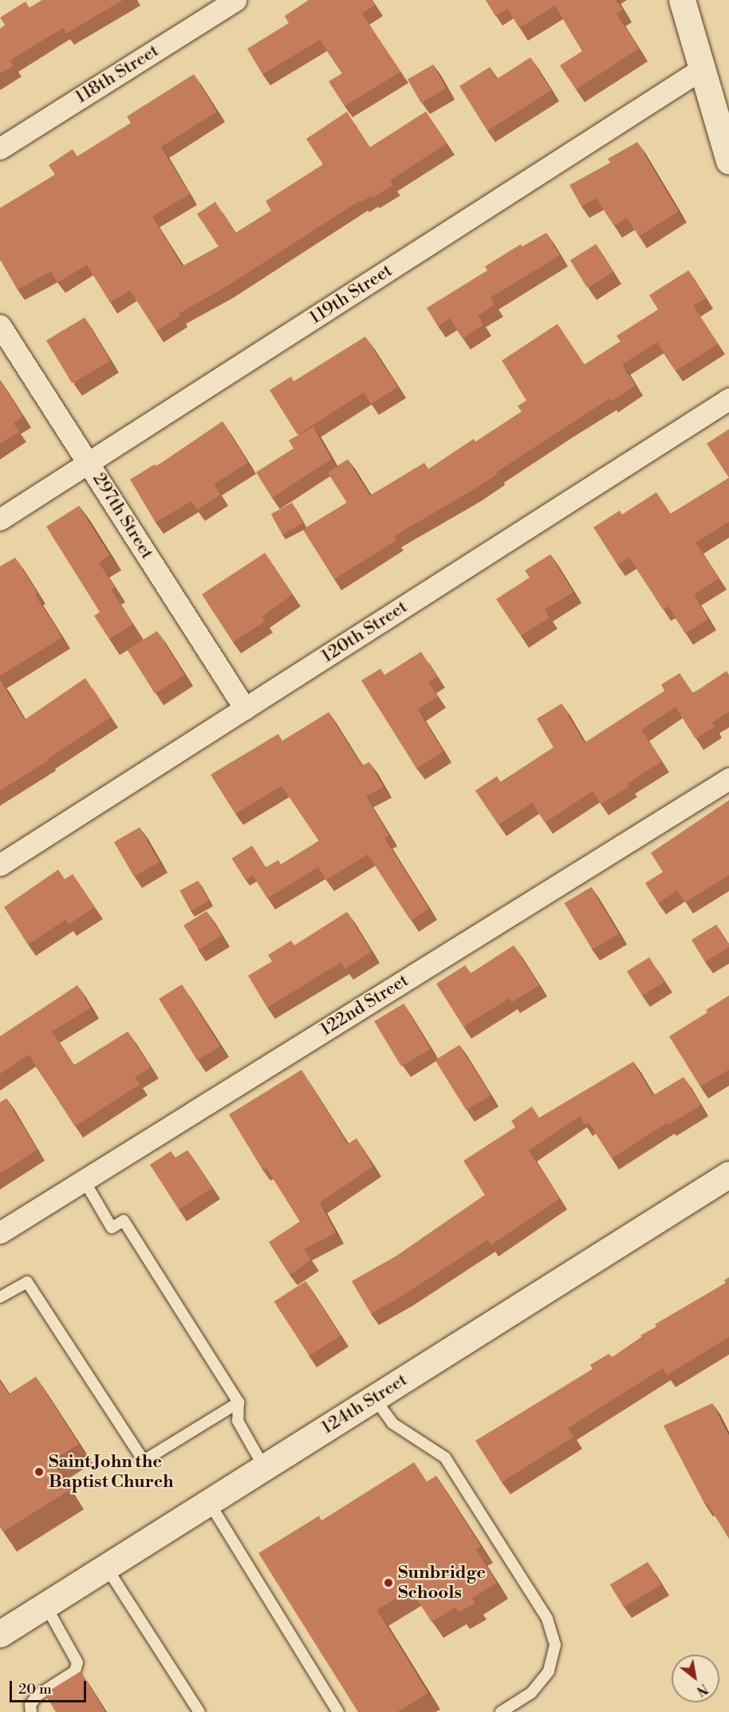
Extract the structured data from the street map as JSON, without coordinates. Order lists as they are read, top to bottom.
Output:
{
  "streets": {
    "street": [
      "118th Street",
      "119th Street",
      "297th Street",
      "120th Street",
      "122nd Street",
      "124th Street"
    ]
  },
  "crossings": [
    ["119th Street", "297th Street"],
    ["297th Street", "120th Street"]
  ],
  "places": ["Saint John the Baptist Church", "Sunbridge Schools"],
  "scale_bar": "20 m",
  "north": "bottom right"
}
